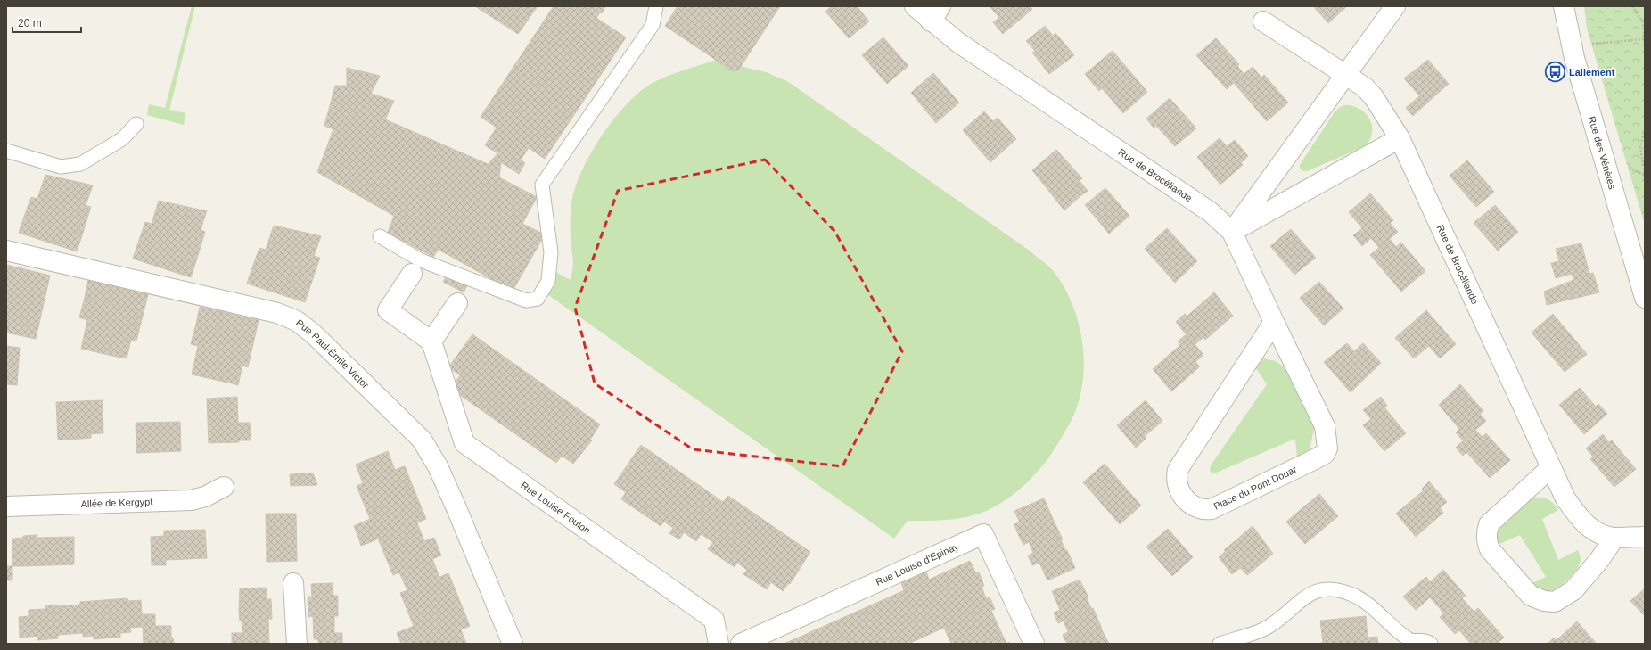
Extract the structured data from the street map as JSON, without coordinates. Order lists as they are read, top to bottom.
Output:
{
  "streets": {
    "street": [
      "Rue des Vénètes",
      "Rue de Brocéliande",
      "Rue Paul-Émile Victor",
      "Place du Pont Douar",
      "Allée de Kergypt",
      "Rue Louise Foulon",
      "Rue Louise d'Épinay"
    ]
  },
  "crossings": [
    ["Rue de Brocéliande", "Place du Pont Douar"]
  ],
  "places": {
    "bus stop": ["Lallement"]
  },
  "scale_bar": "20 m"
}
